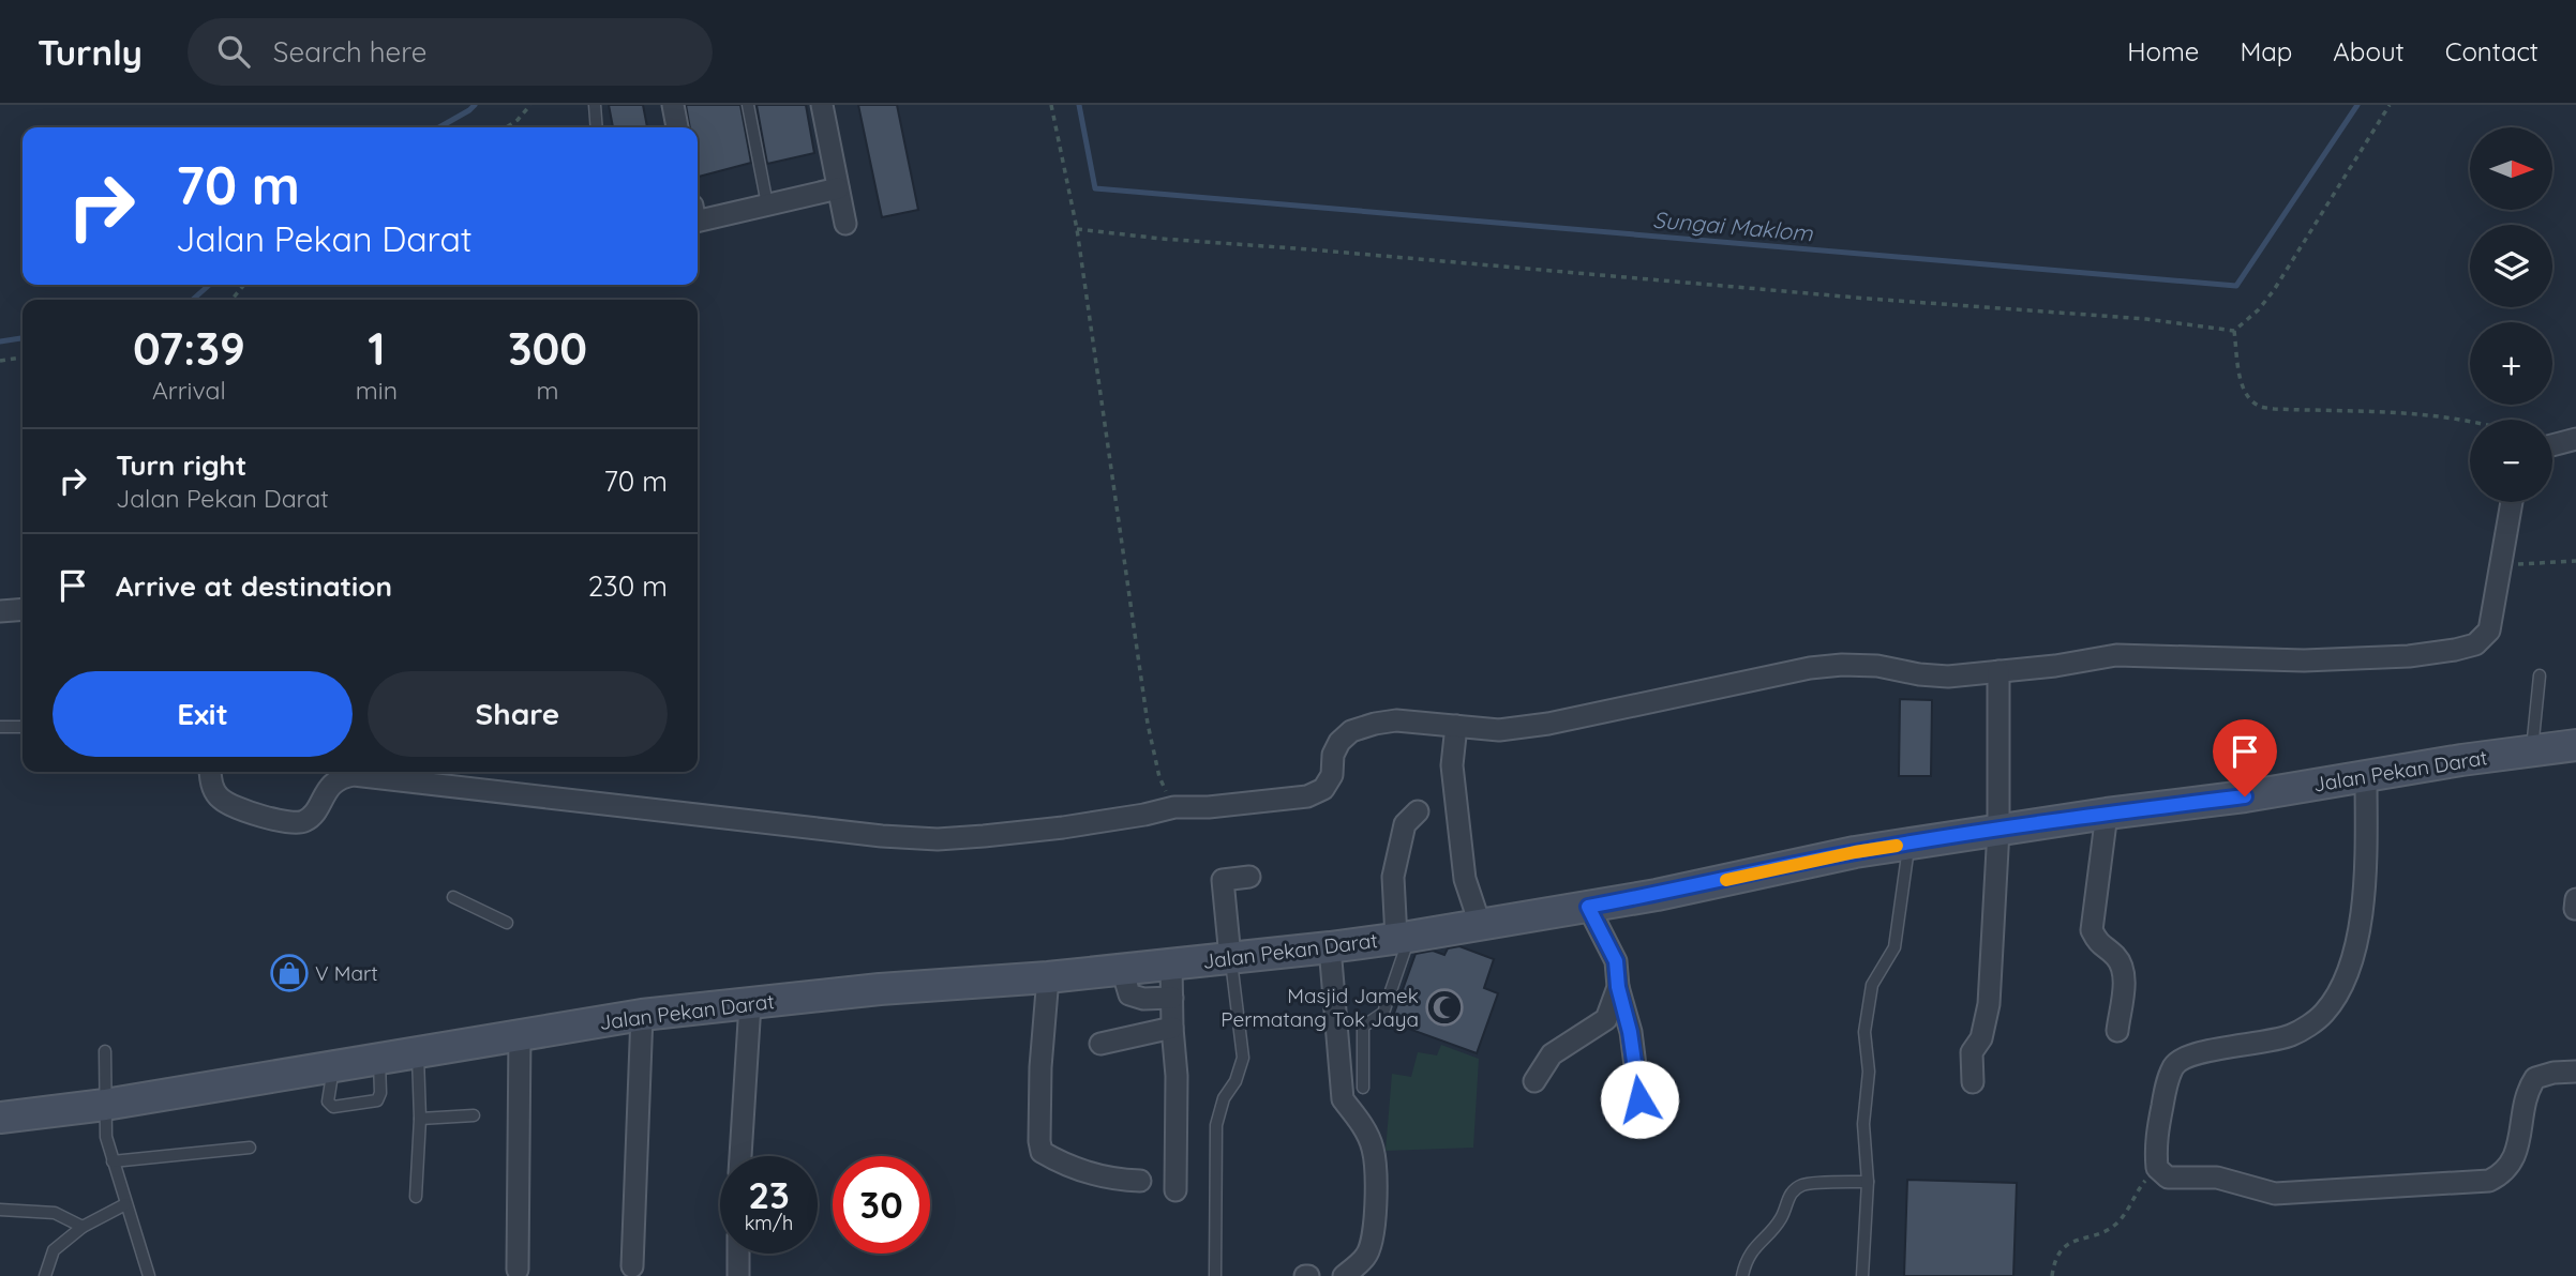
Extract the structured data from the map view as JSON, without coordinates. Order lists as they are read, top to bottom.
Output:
{
  "streets": {
    "main road": ["Jalan Pekan Darat"]
  },
  "water": ["Sungai Maklom"],
  "places": {
    "shop": ["V Mart"],
    "mosque": ["Masjid Jamek Permatang Tok Jaya"]
  },
  "north": "right",
  "page": {
    "header": "Turnly",
    "search": "Search here",
    "nav": [
      "Home",
      "Map",
      "About",
      "Contact"
    ],
    "map_buttons": ["+", "−"],
    "turn": ["70 m", "Jalan Pekan Darat"],
    "eta": [
      "07:39",
      "Arrival",
      "1",
      "min",
      "300",
      "m"
    ],
    "list": [
      {
        "name": "Turn right",
        "note": "Jalan Pekan Darat",
        "value": "70 m"
      },
      {
        "name": "Arrive at destination",
        "value": "230 m"
      }
    ],
    "buttons": ["Exit", "Share"],
    "speed": "23 km/h",
    "limit": "30"
  }
}
